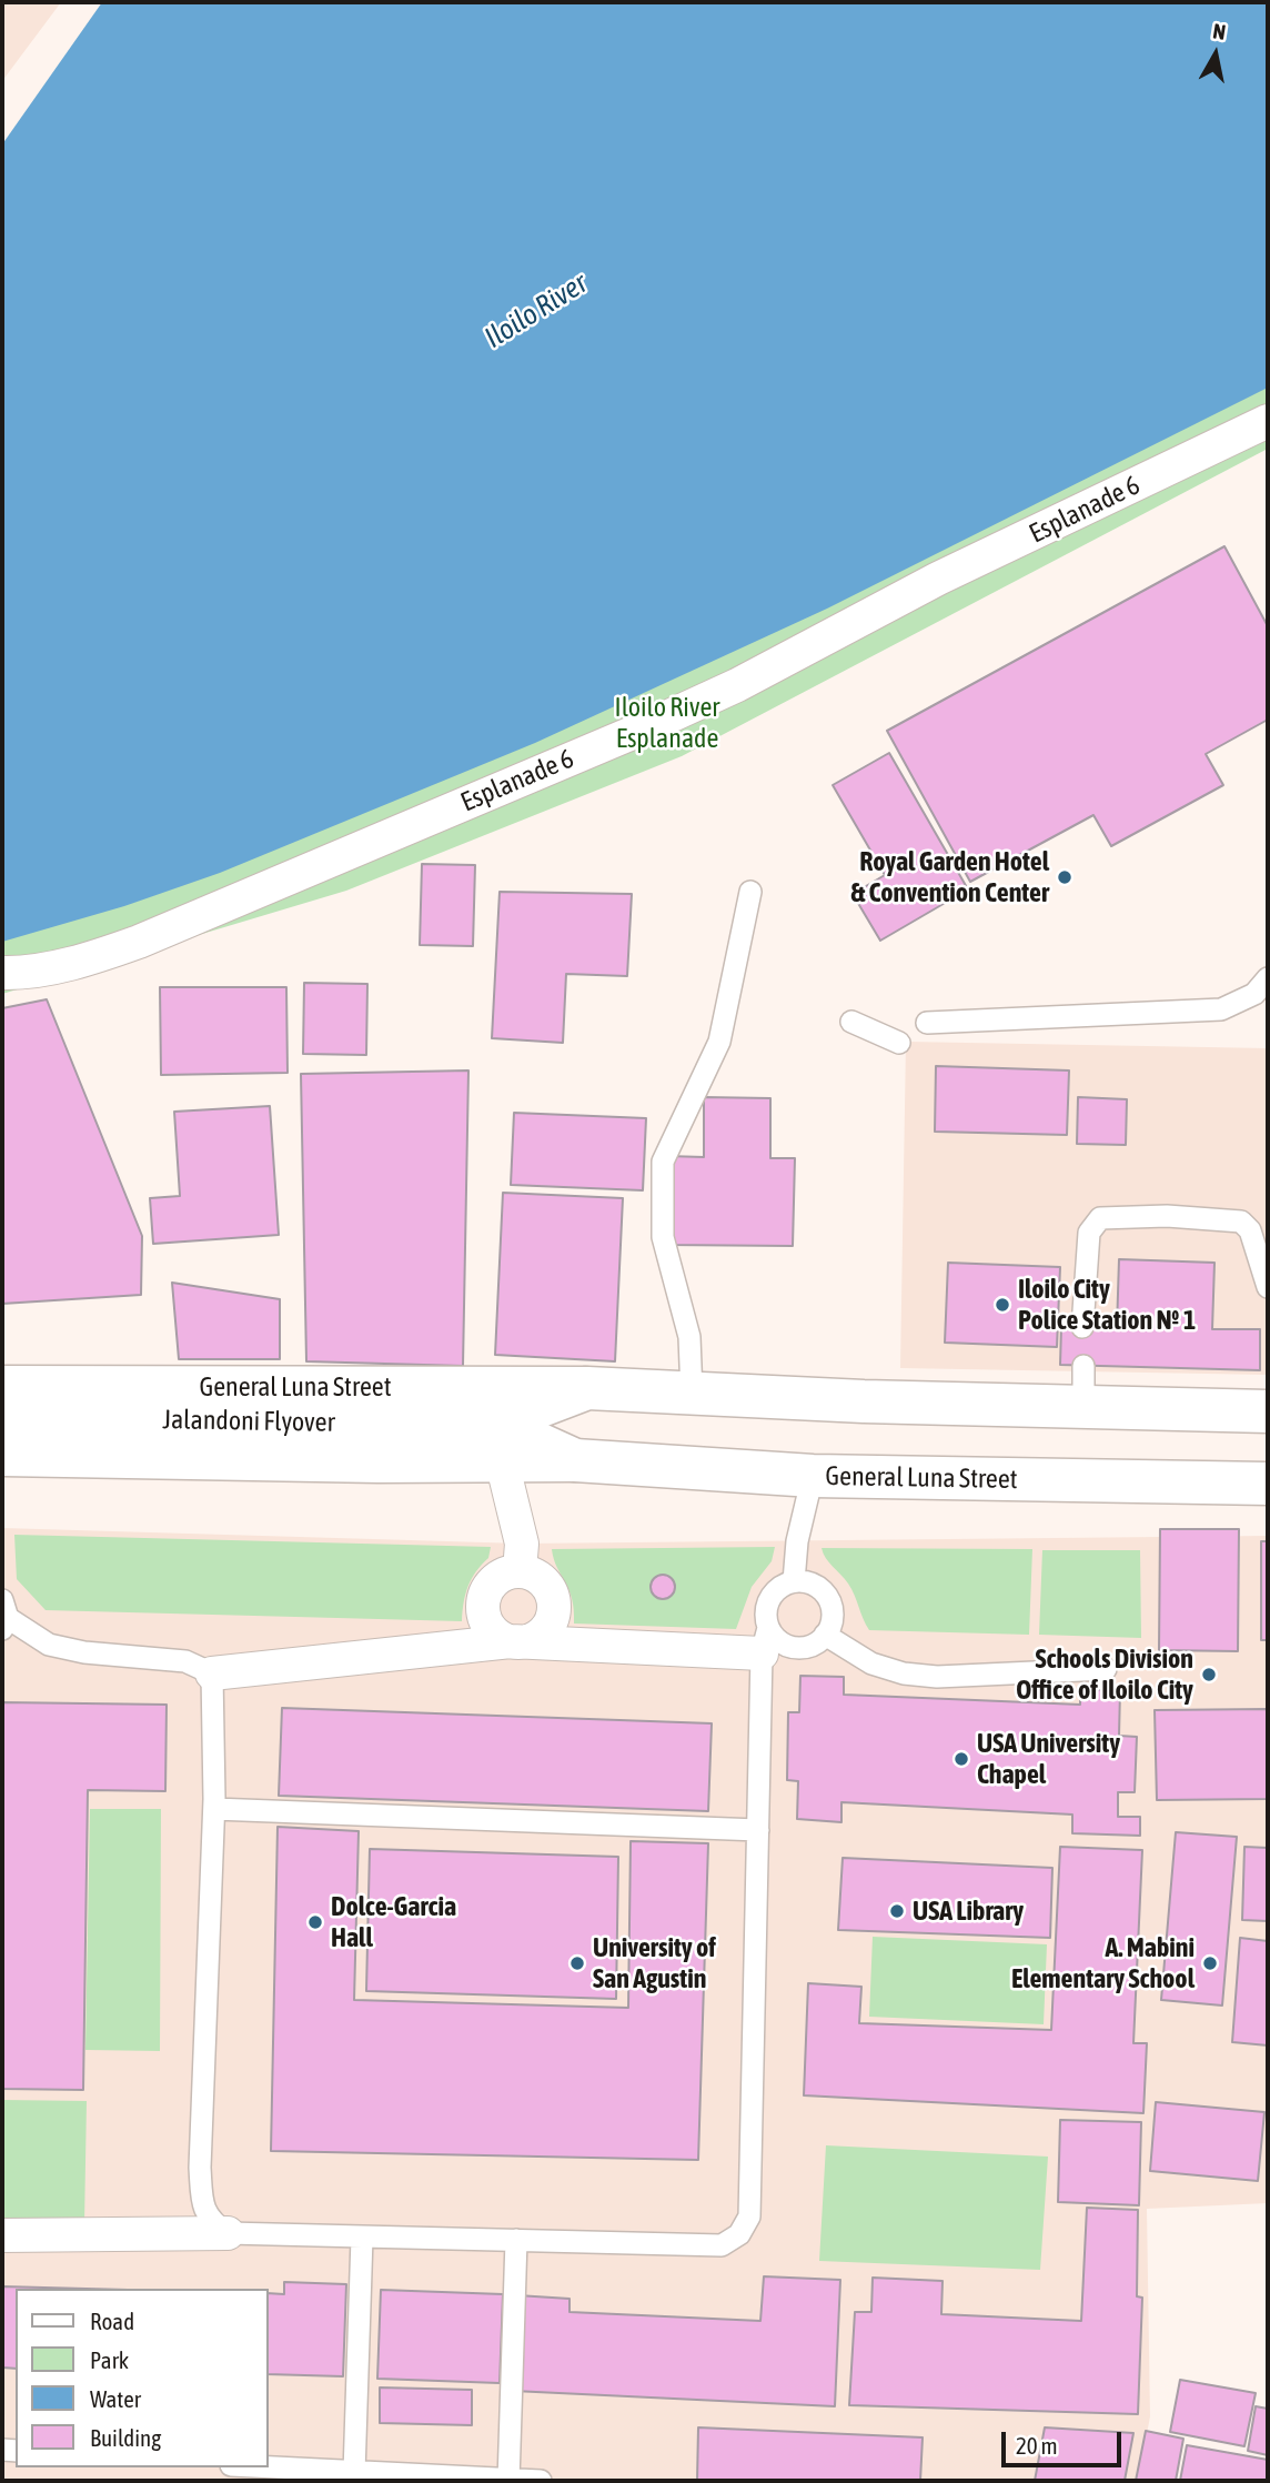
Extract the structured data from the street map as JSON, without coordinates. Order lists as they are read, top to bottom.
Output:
{
  "streets": {
    "main road": ["General Luna Street", "Jalandoni Flyover"],
    "street": ["Esplanade 6"]
  },
  "crossings": [
    ["General Luna Street", "Jalandoni Flyover"]
  ],
  "water": ["Iloilo River"],
  "parks": ["Iloilo River Esplanade"],
  "places": [
    "Royal Garden Hotel & Convention Center",
    "Iloilo City Police Station № 1",
    "Schools Division Office of Iloilo City",
    "USA University Chapel",
    "USA Library",
    "Dolce-Garcia Hall",
    "University of San Agustin",
    "A. Mabini Elementary School"
  ],
  "legend": [
    "Road",
    "Park",
    "Water",
    "Building"
  ],
  "scale_bar": "20 m",
  "north": "top"
}
